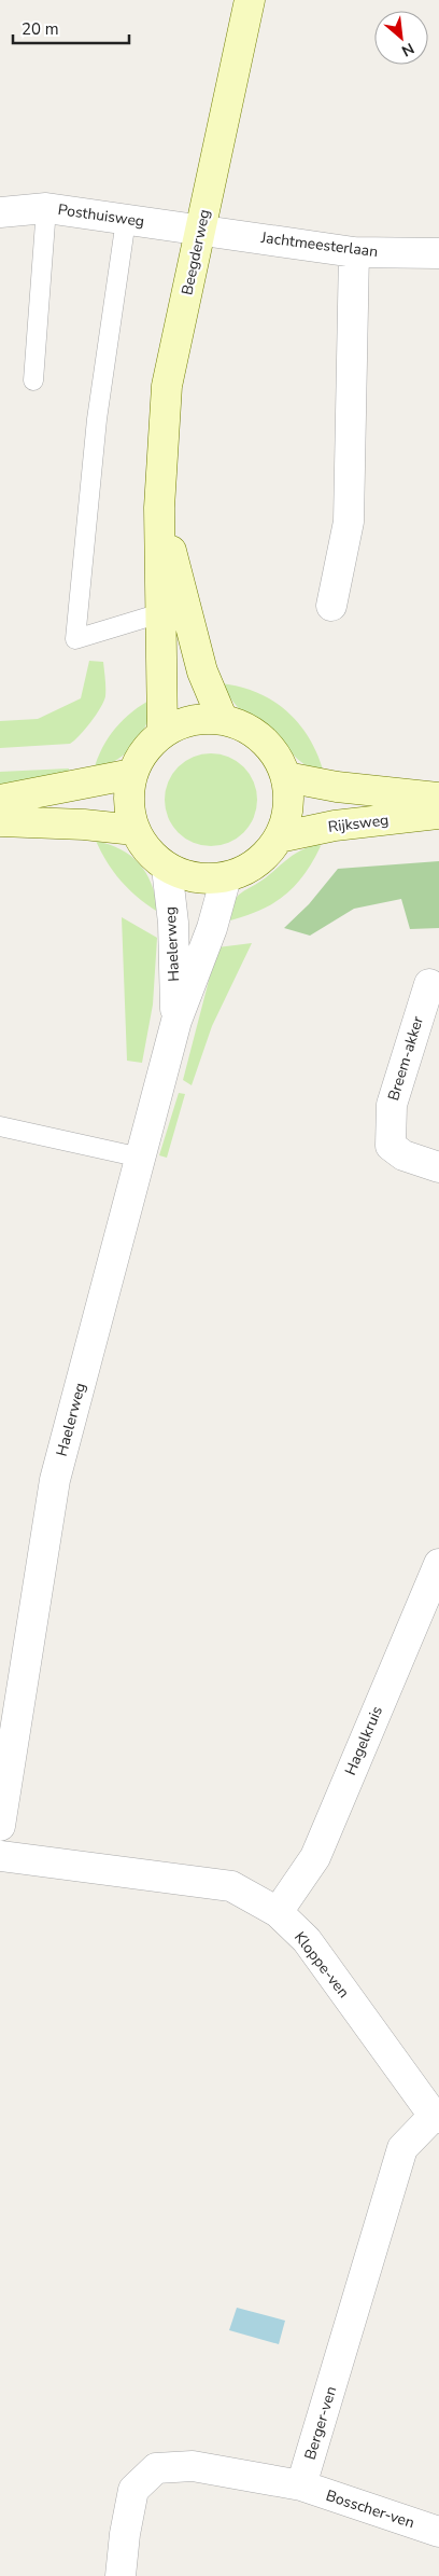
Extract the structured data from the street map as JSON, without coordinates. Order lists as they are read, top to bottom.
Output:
{
  "streets": {
    "main road": ["Beegderweg", "Rijksweg"],
    "street": [
      "Posthuisweg",
      "Jachtmeesterlaan",
      "Haelerweg",
      "Breem-akker",
      "Hagelkruis",
      "Kloppe-ven",
      "Berger-ven",
      "Bosscher-ven"
    ]
  },
  "crossings": [
    ["Posthuisweg", "Jachtmeesterlaan"],
    ["Posthuisweg", "Beegderweg"],
    ["Jachtmeesterlaan", "Beegderweg"],
    ["Beegderweg", "Rijksweg"],
    ["Beegderweg", "Haelerweg"],
    ["Rijksweg", "Haelerweg"],
    ["Hagelkruis", "Kloppe-ven"],
    ["Kloppe-ven", "Berger-ven"],
    ["Berger-ven", "Bosscher-ven"]
  ],
  "scale_bar": "20 m",
  "north": "bottom right"
}
